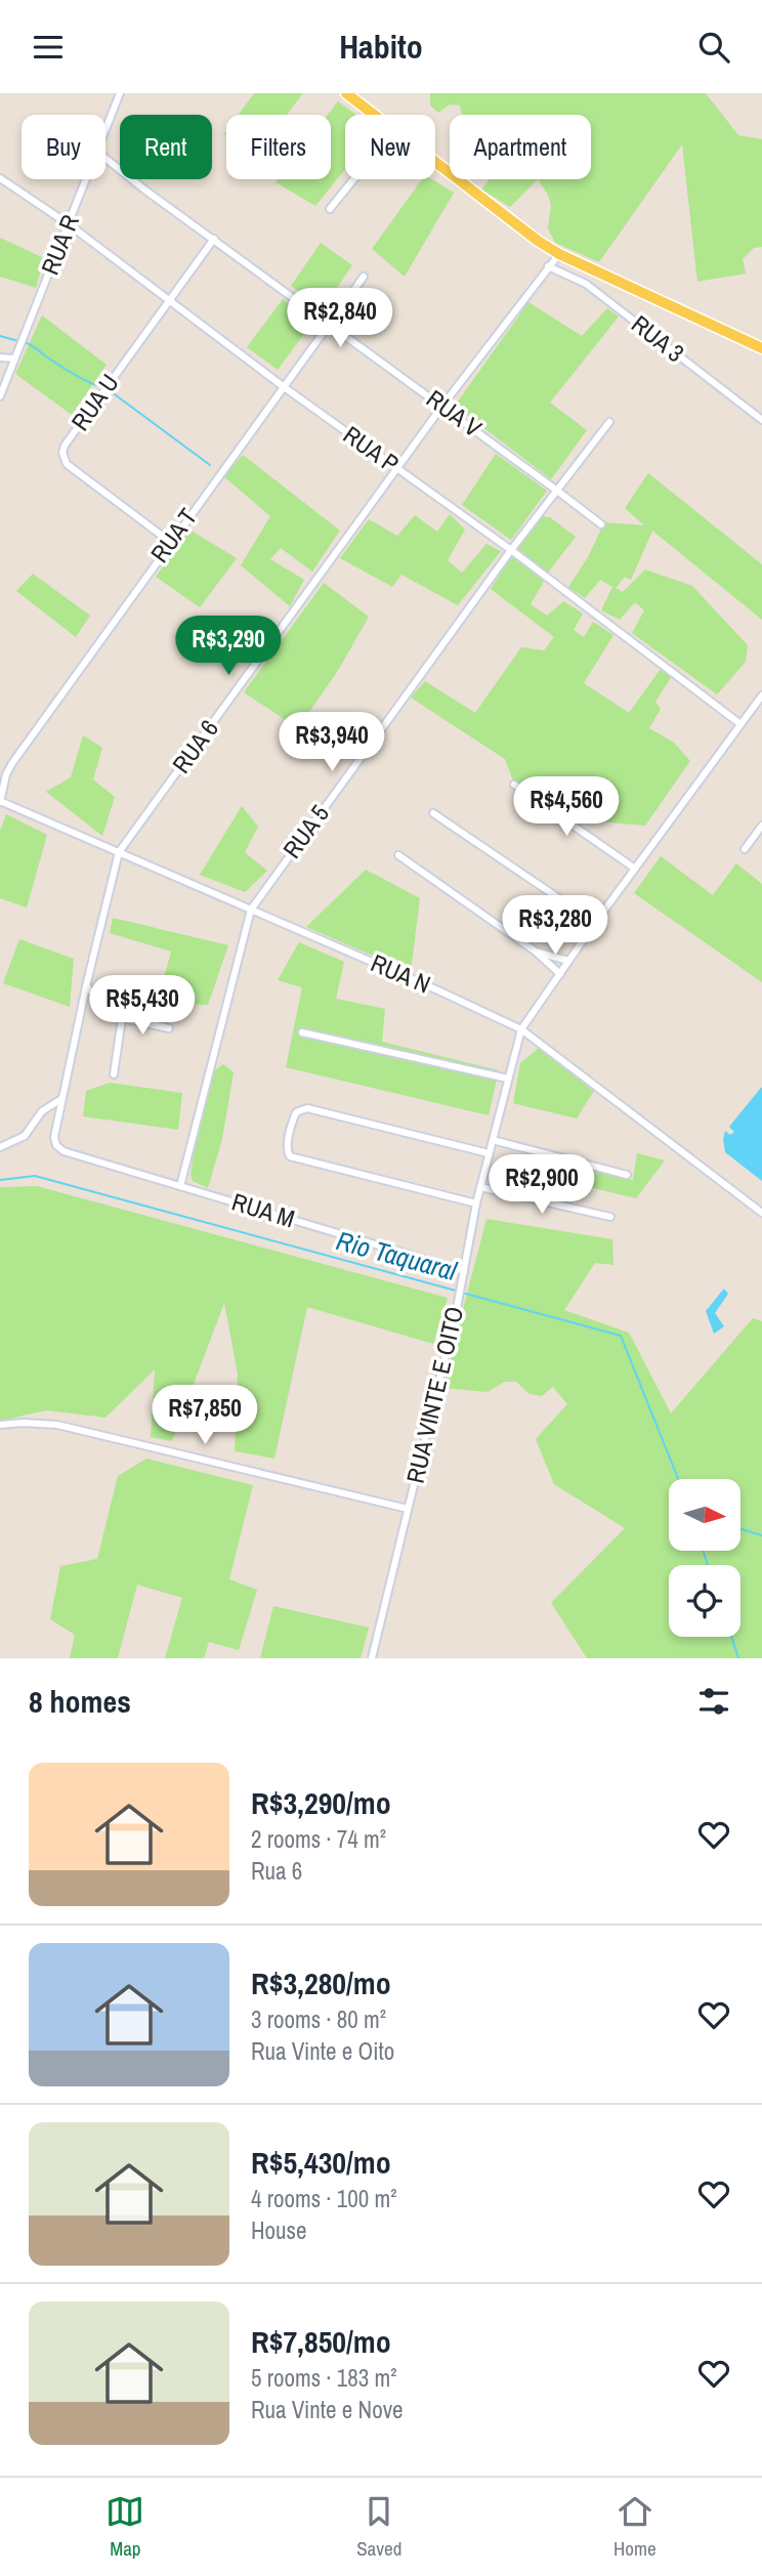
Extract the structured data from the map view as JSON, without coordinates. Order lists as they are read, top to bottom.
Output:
{
  "streets": {
    "street": [
      "RUA R",
      "RUA 3",
      "RUA U",
      "RUA V",
      "RUA P",
      "RUA T",
      "RUA 6",
      "RUA 5",
      "RUA N",
      "RUA M",
      "RUA VINTE E OITO"
    ]
  },
  "crossings": [
    ["RUA R", "RUA P"],
    ["RUA 3", "RUA 6"],
    ["RUA U", "RUA V"],
    ["RUA U", "RUA P"],
    ["RUA U", "RUA T"],
    ["RUA V", "RUA T"],
    ["RUA V", "RUA 6"],
    ["RUA V", "RUA 5"],
    ["RUA P", "RUA T"],
    ["RUA P", "RUA 6"],
    ["RUA P", "RUA 5"],
    ["RUA P", "RUA VINTE E OITO"],
    ["RUA T", "RUA N"],
    ["RUA 6", "RUA N"],
    ["RUA 6", "RUA M"],
    ["RUA 5", "RUA N"],
    ["RUA 5", "RUA M"],
    ["RUA N", "RUA VINTE E OITO"],
    ["RUA M", "RUA VINTE E OITO"]
  ],
  "water": ["Rio Taquaral"],
  "north": "right",
  "page": {
    "header": "Habito",
    "chip": [
      "Buy",
      "Rent",
      "Filters",
      "New",
      "Apartment"
    ],
    "price": [
      "R$2,840",
      "R$3,290",
      "R$3,940",
      "R$4,560",
      "R$3,280",
      "R$5,430",
      "R$2,900",
      "R$7,850"
    ],
    "heading": "8 homes",
    "list": [
      {
        "name": "R$3,290/mo",
        "note": "2 rooms · 74 m² · Rua 6"
      },
      {
        "name": "R$3,280/mo",
        "note": "3 rooms · 80 m² · Rua Vinte e Oito"
      },
      {
        "name": "R$5,430/mo",
        "note": "4 rooms · 100 m² · House"
      },
      {
        "name": "R$7,850/mo",
        "note": "5 rooms · 183 m² · Rua Vinte e Nove"
      }
    ],
    "tabs": ["Map", "Saved", "Home"]
  }
}
